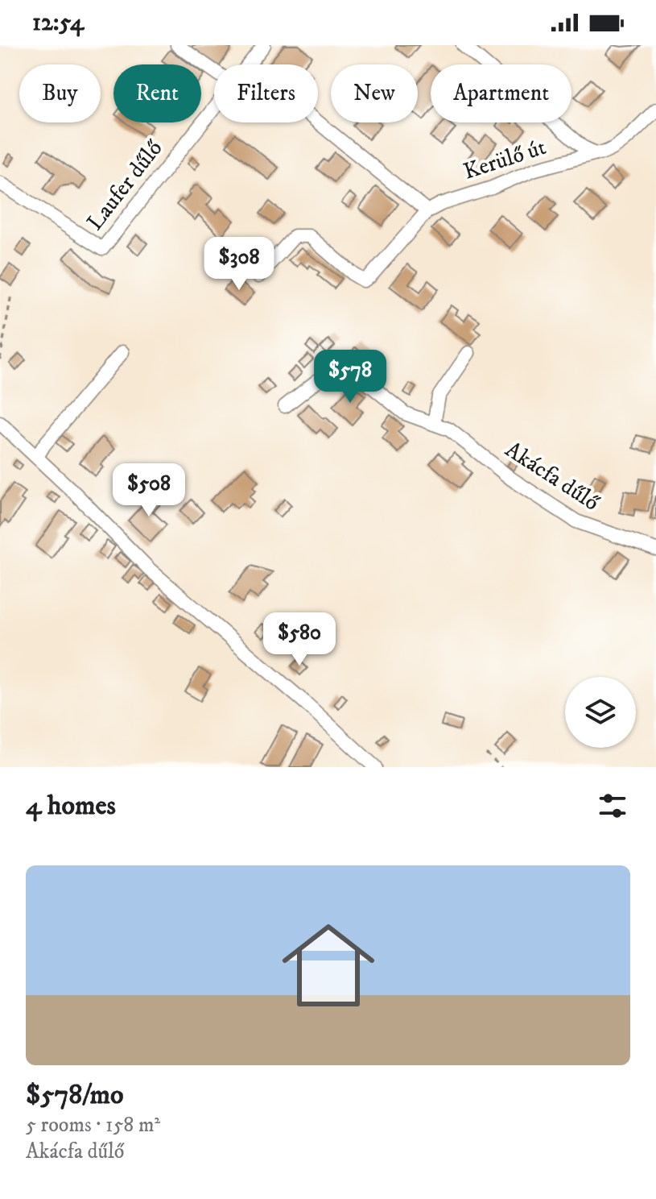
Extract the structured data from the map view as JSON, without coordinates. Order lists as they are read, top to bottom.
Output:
{
  "streets": {
    "street": ["Kerülő út", "Laufer dűlő", "Akácfa dűlő"]
  },
  "page": {
    "status": "12:54",
    "chip": [
      "Buy",
      "Rent",
      "Filters",
      "New",
      "Apartment"
    ],
    "price": [
      "$308",
      "$578",
      "$508",
      "$580"
    ],
    "heading": "4 homes",
    "list": [
      {
        "name": "$578/mo",
        "note": "5 rooms · 158 m² · Akácfa dűlő"
      }
    ]
  }
}
